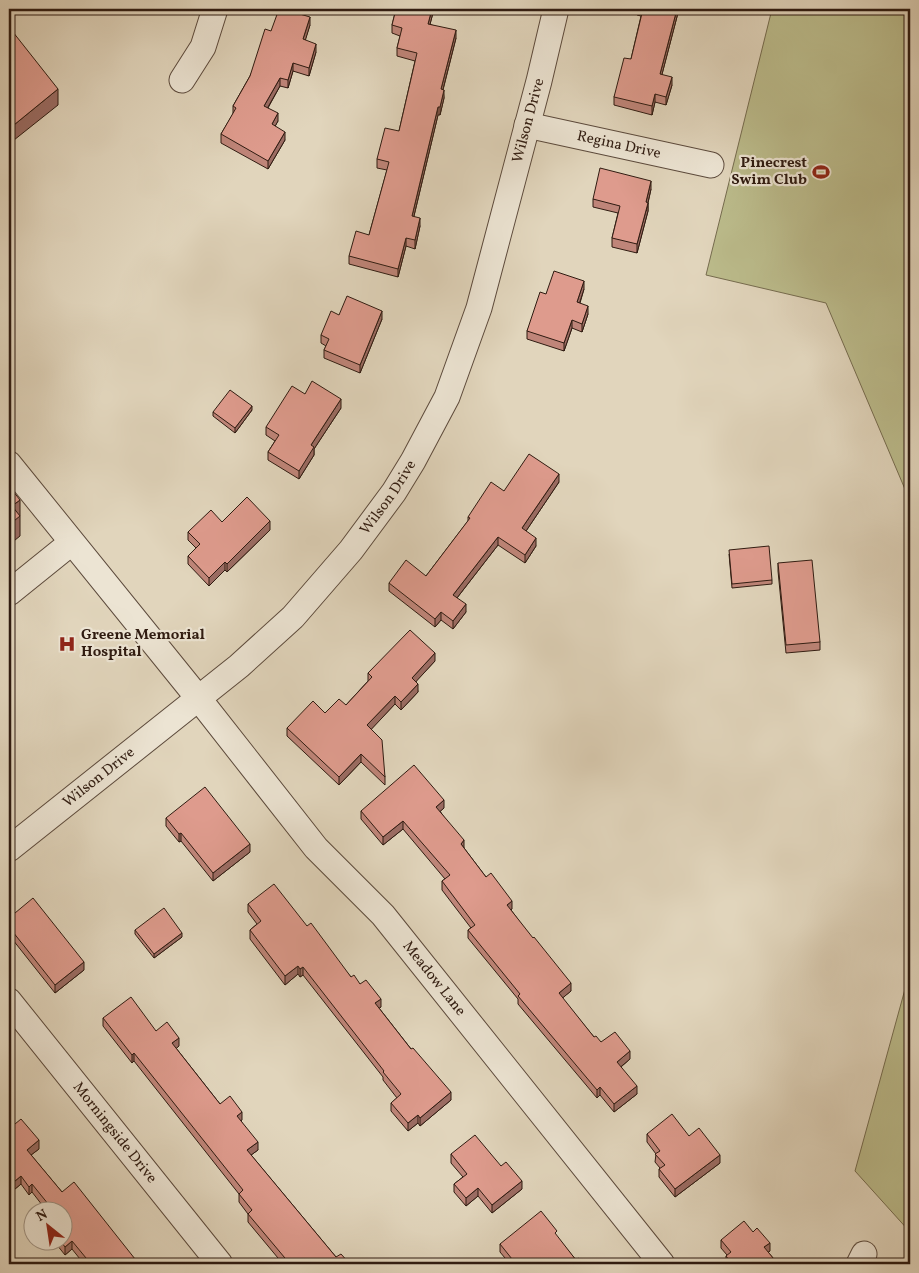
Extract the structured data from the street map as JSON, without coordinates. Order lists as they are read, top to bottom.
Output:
{
  "streets": {
    "street": [
      "Wilson Drive",
      "Regina Drive",
      "Meadow Lane",
      "Morningside Drive"
    ]
  },
  "crossings": [
    ["Wilson Drive", "Regina Drive"],
    ["Wilson Drive", "Meadow Lane"]
  ],
  "places": {
    "sports": ["Pinecrest Swim Club"],
    "hospital": ["Greene Memorial Hospital"]
  },
  "north": "top left"
}
